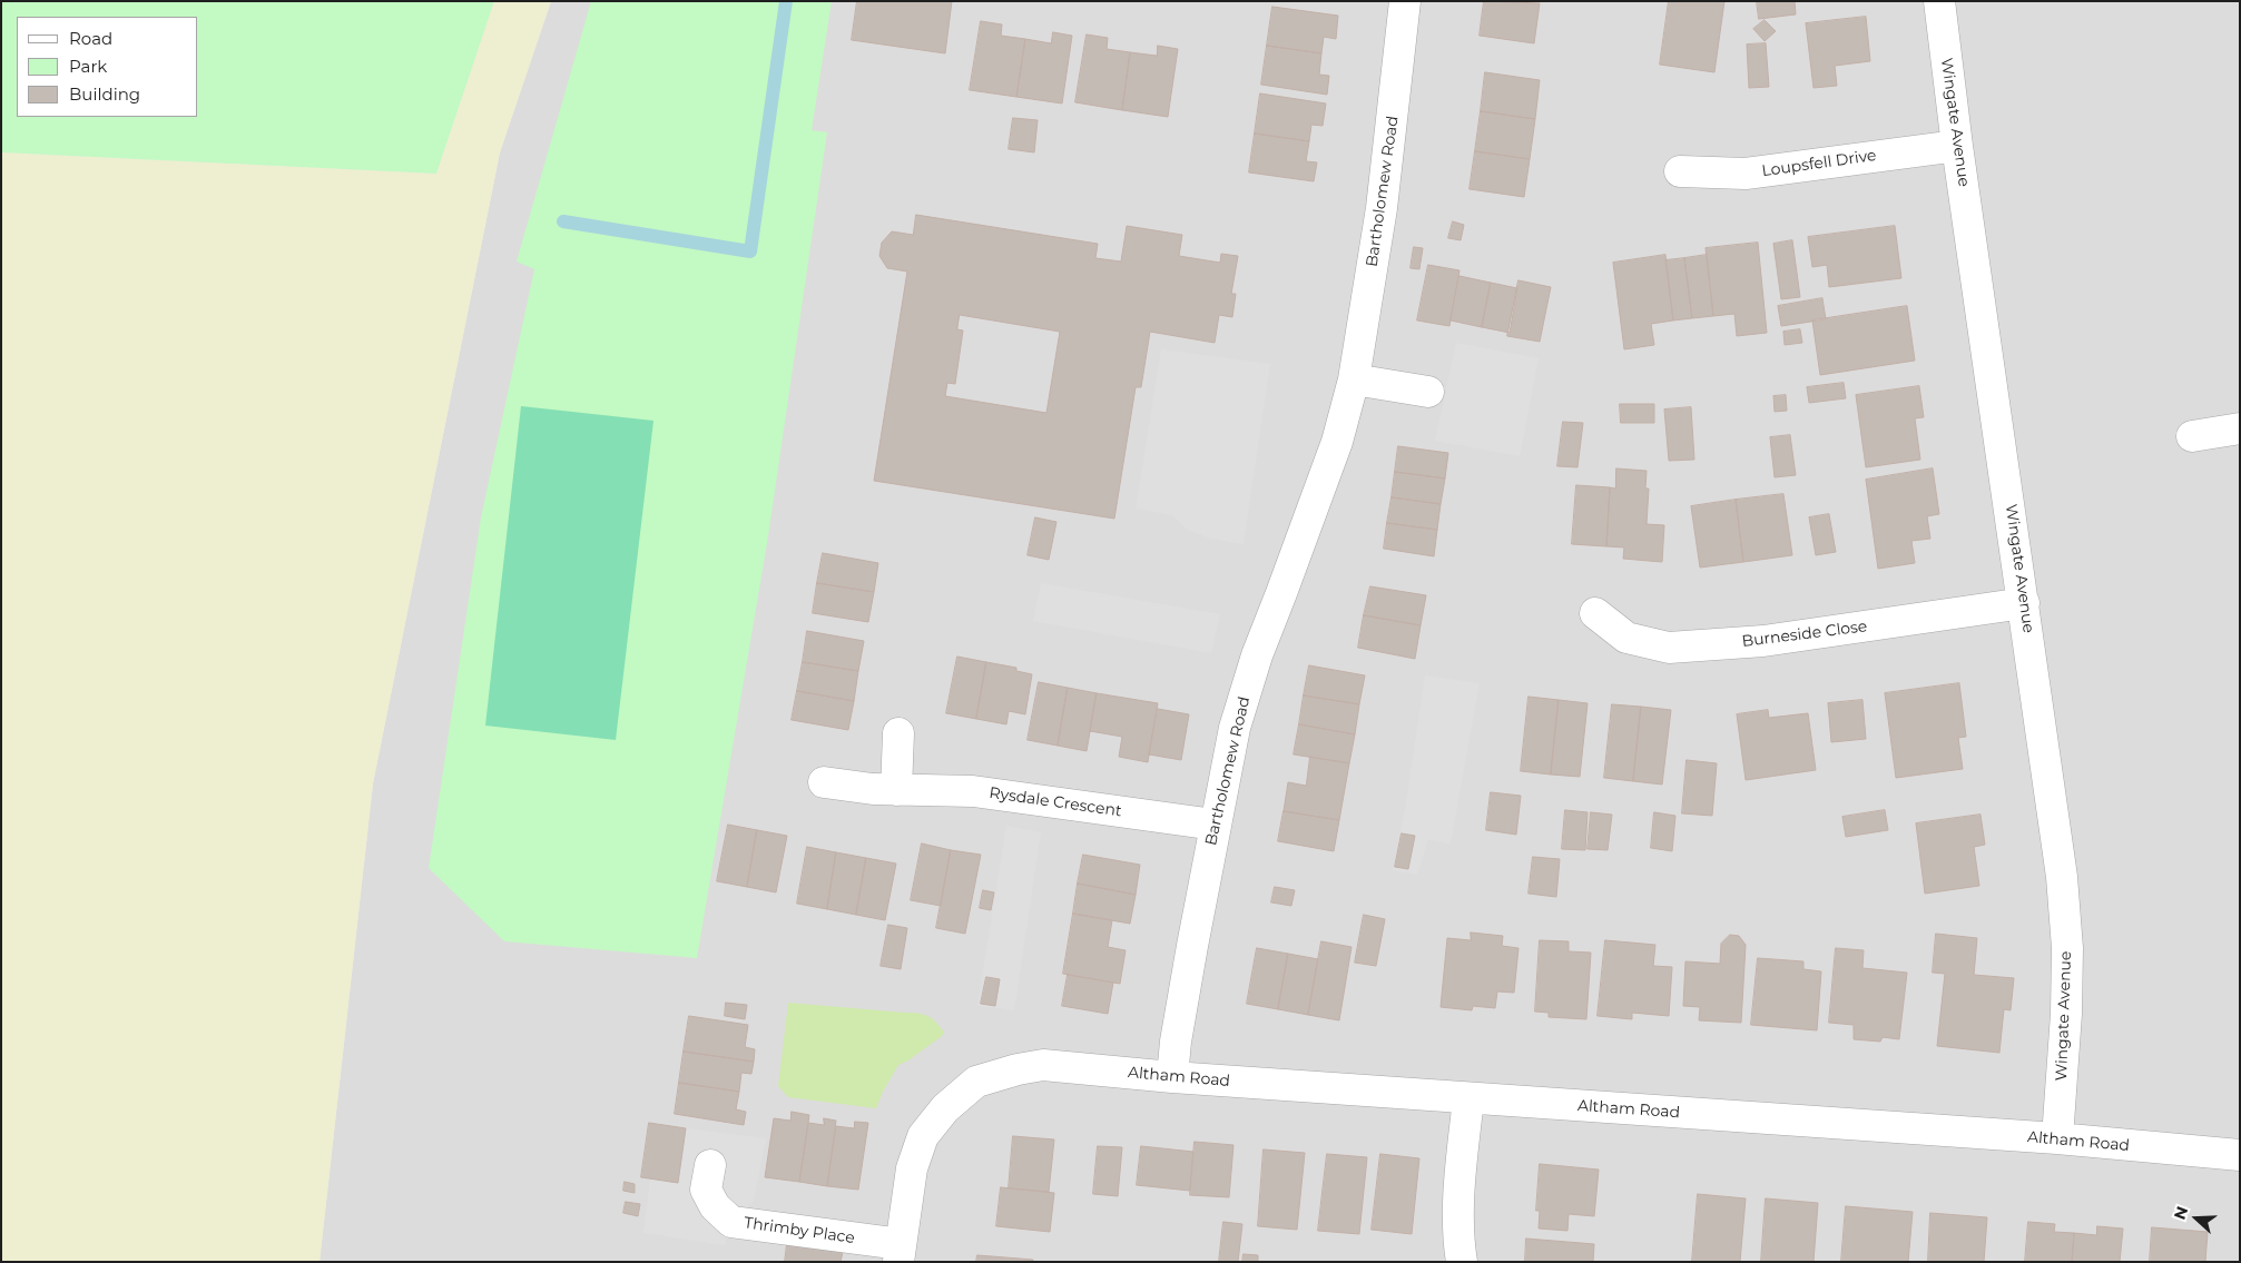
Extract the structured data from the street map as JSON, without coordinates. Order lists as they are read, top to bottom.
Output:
{
  "streets": {
    "street": [
      "Wingate Avenue",
      "Loupsfell Drive",
      "Bartholomew Road",
      "Burneside Close",
      "Rysdale Crescent",
      "Altham Road",
      "Thrimby Place"
    ]
  },
  "crossings": [
    ["Wingate Avenue", "Loupsfell Drive"],
    ["Wingate Avenue", "Burneside Close"],
    ["Wingate Avenue", "Altham Road"],
    ["Bartholomew Road", "Rysdale Crescent"],
    ["Bartholomew Road", "Altham Road"],
    ["Altham Road", "Thrimby Place"]
  ],
  "legend": ["Road", "Park", "Building"],
  "north": "left"
}
